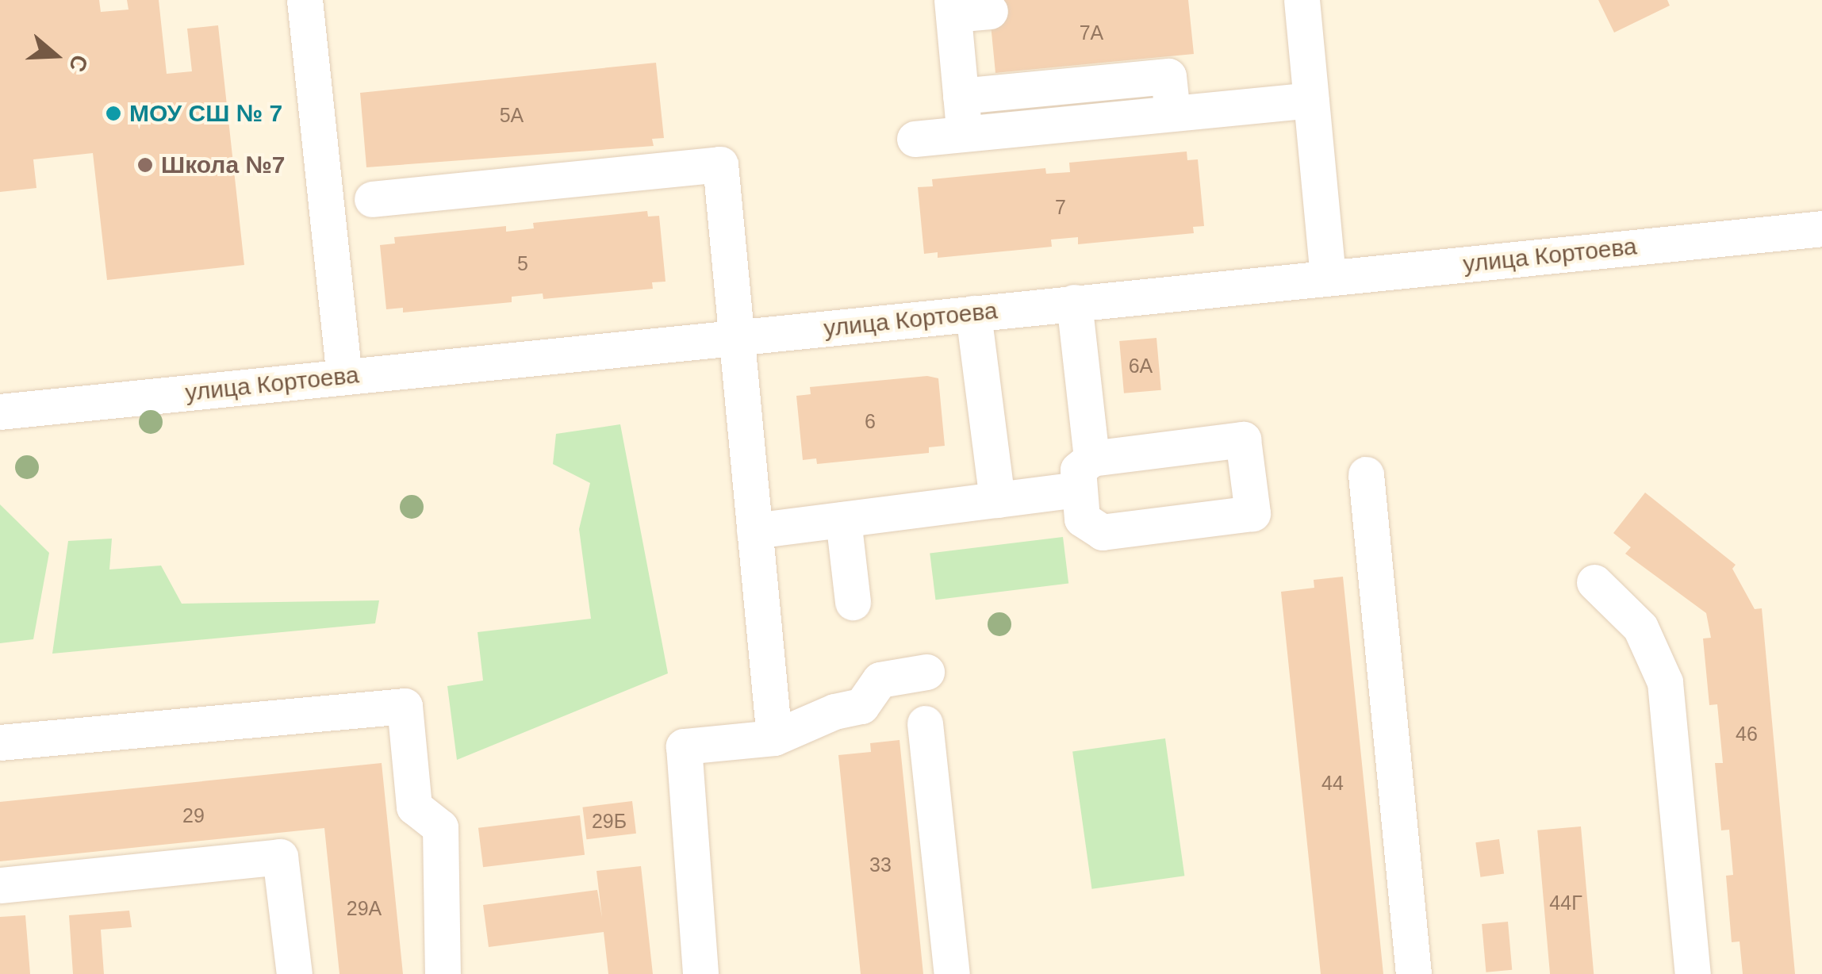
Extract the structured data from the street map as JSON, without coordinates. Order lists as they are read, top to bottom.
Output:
{
  "streets": {
    "lane": ["улица Кортоева"]
  },
  "places": ["МОУ СШ № 7", "Школа №7"],
  "house_numbers": [
    "7А",
    "5А",
    "7",
    "5",
    "6А",
    "6",
    "46",
    "44",
    "29",
    "29Б",
    "33",
    "44Г",
    "29А"
  ],
  "north": "right"
}
